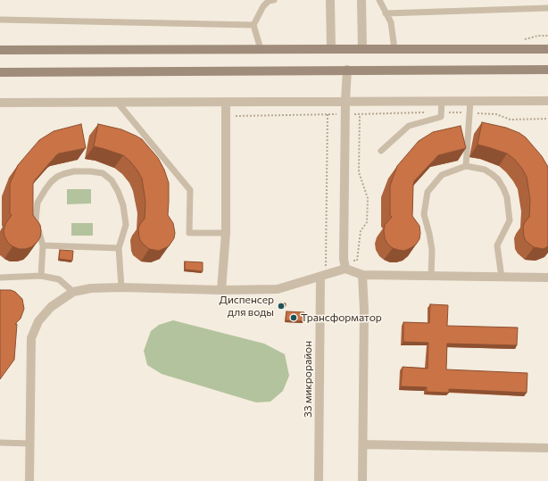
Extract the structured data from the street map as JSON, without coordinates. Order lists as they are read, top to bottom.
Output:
{
  "streets": {
    "street": ["33 микрорайон"]
  },
  "places": ["Диспенсер для воды", "Трансформатор"]
}
